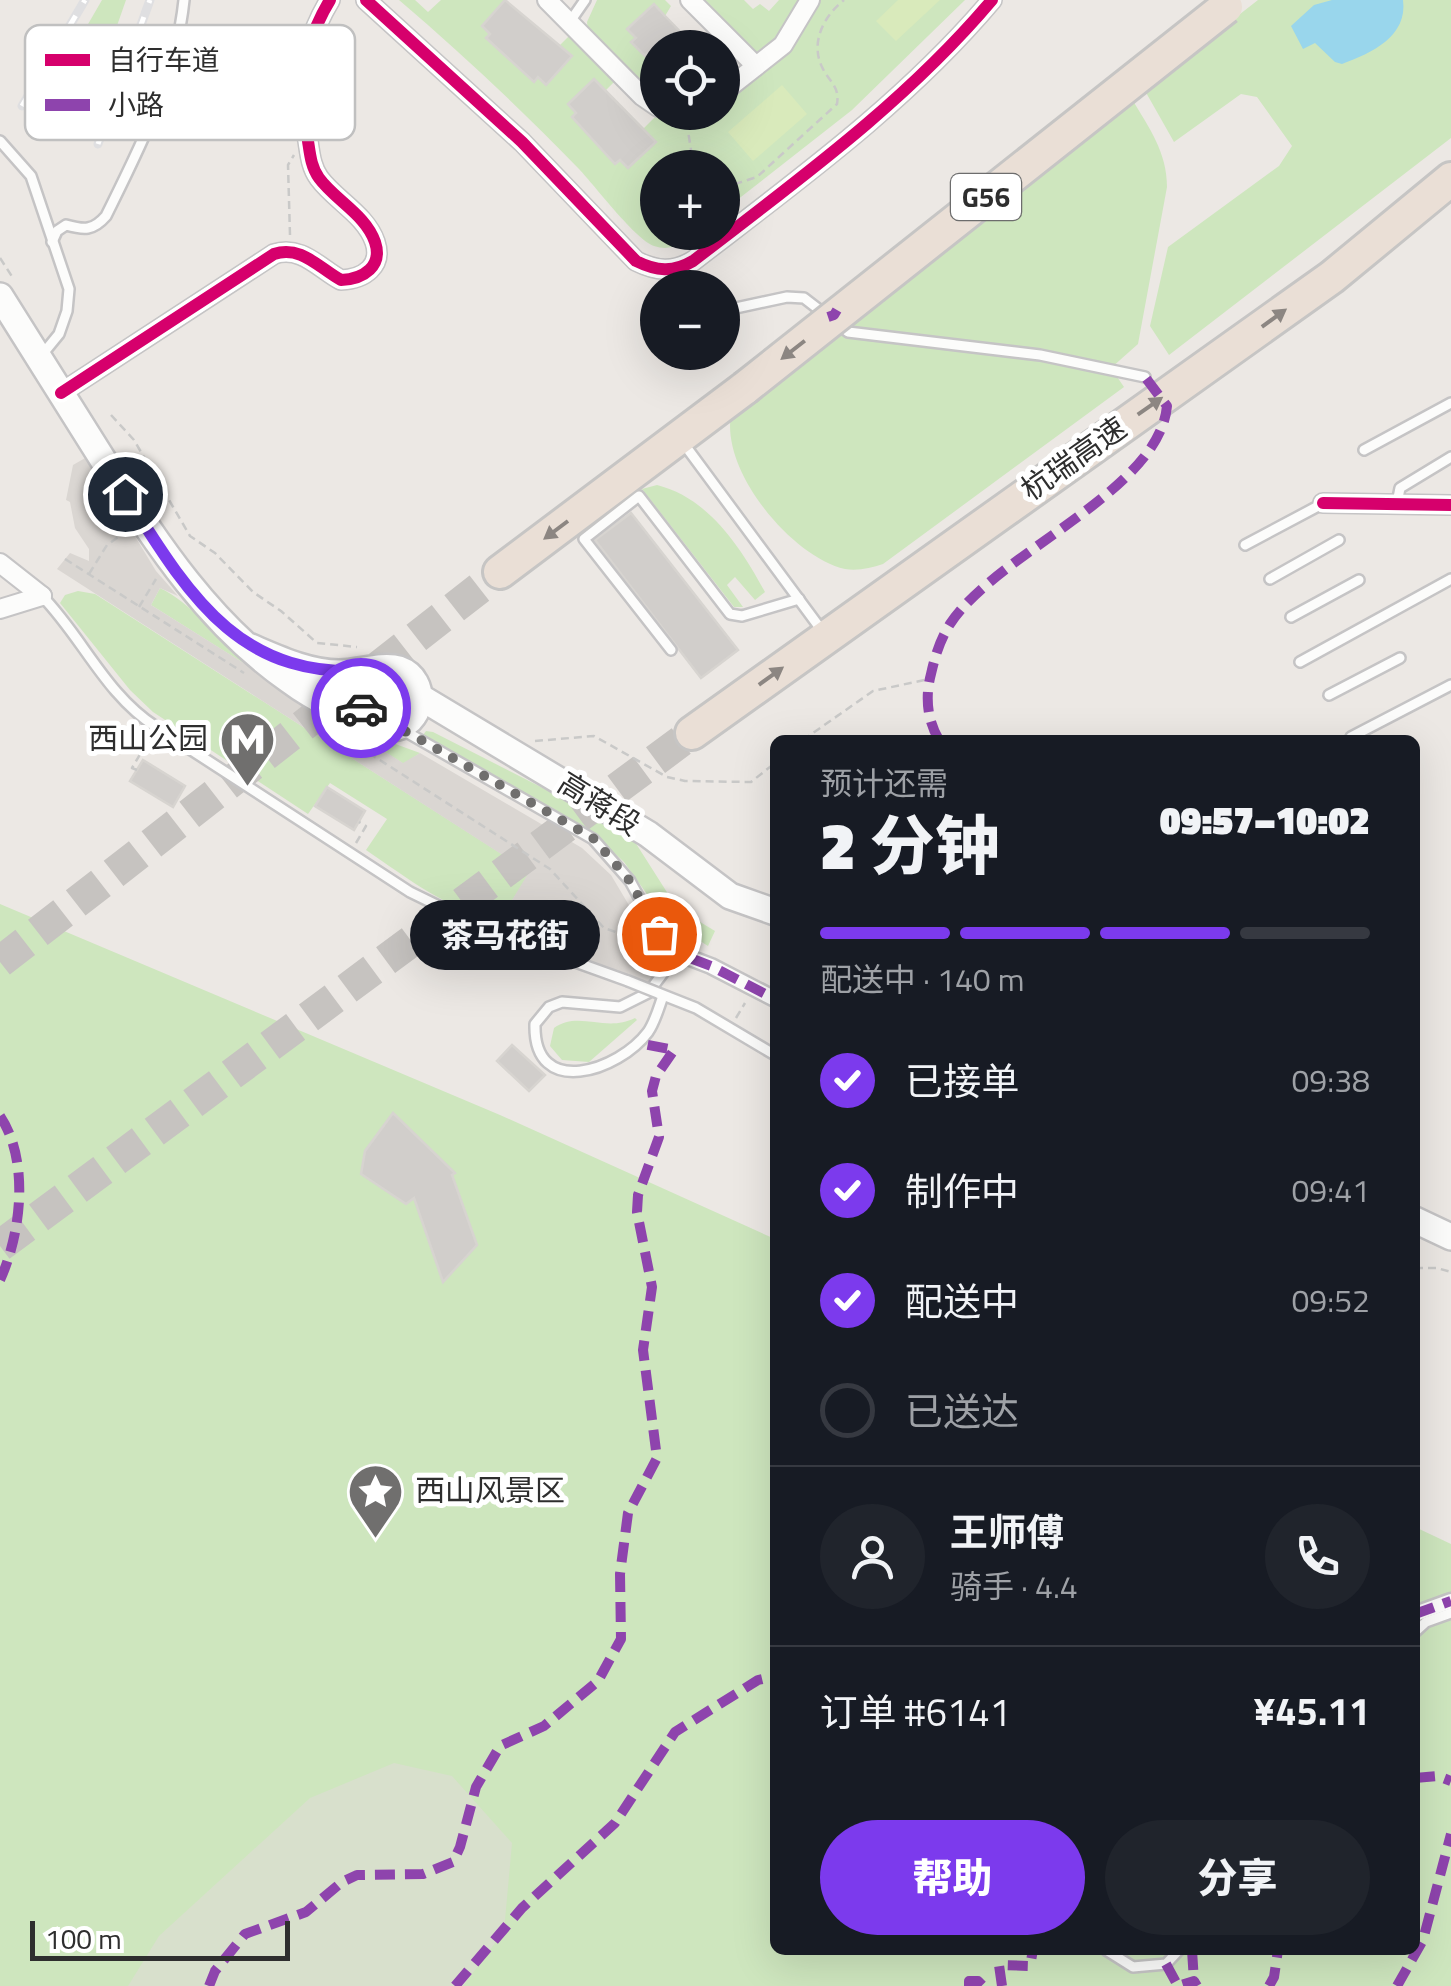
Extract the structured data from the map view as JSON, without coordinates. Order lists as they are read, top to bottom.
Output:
{
  "streets": {
    "highway": ["G56", "杭瑞高速"],
    "main road": ["高蒋段"]
  },
  "places": {
    "metro station": ["西山公园"],
    "other": ["茶马花街"],
    "place": ["西山风景区"]
  },
  "legend": ["自行车道", "小路"],
  "scale_bar": "100 m",
  "page": {
    "map_buttons": ["+", "−"],
    "heading": ["2 分钟", "预计还需", "09:57–10:02"],
    "panel": [
      "王师傅",
      "骑手 · 4.4",
      "订单 #6141",
      "¥45.11"
    ],
    "bubble": "茶马花街",
    "bar": "配送中 · 140 m",
    "list": [
      ["已接单", "09:38"],
      ["制作中", "09:41"],
      ["配送中", "09:52"],
      "已送达"
    ],
    "buttons": ["帮助", "分享"],
    "scale": "100 m"
  }
}
